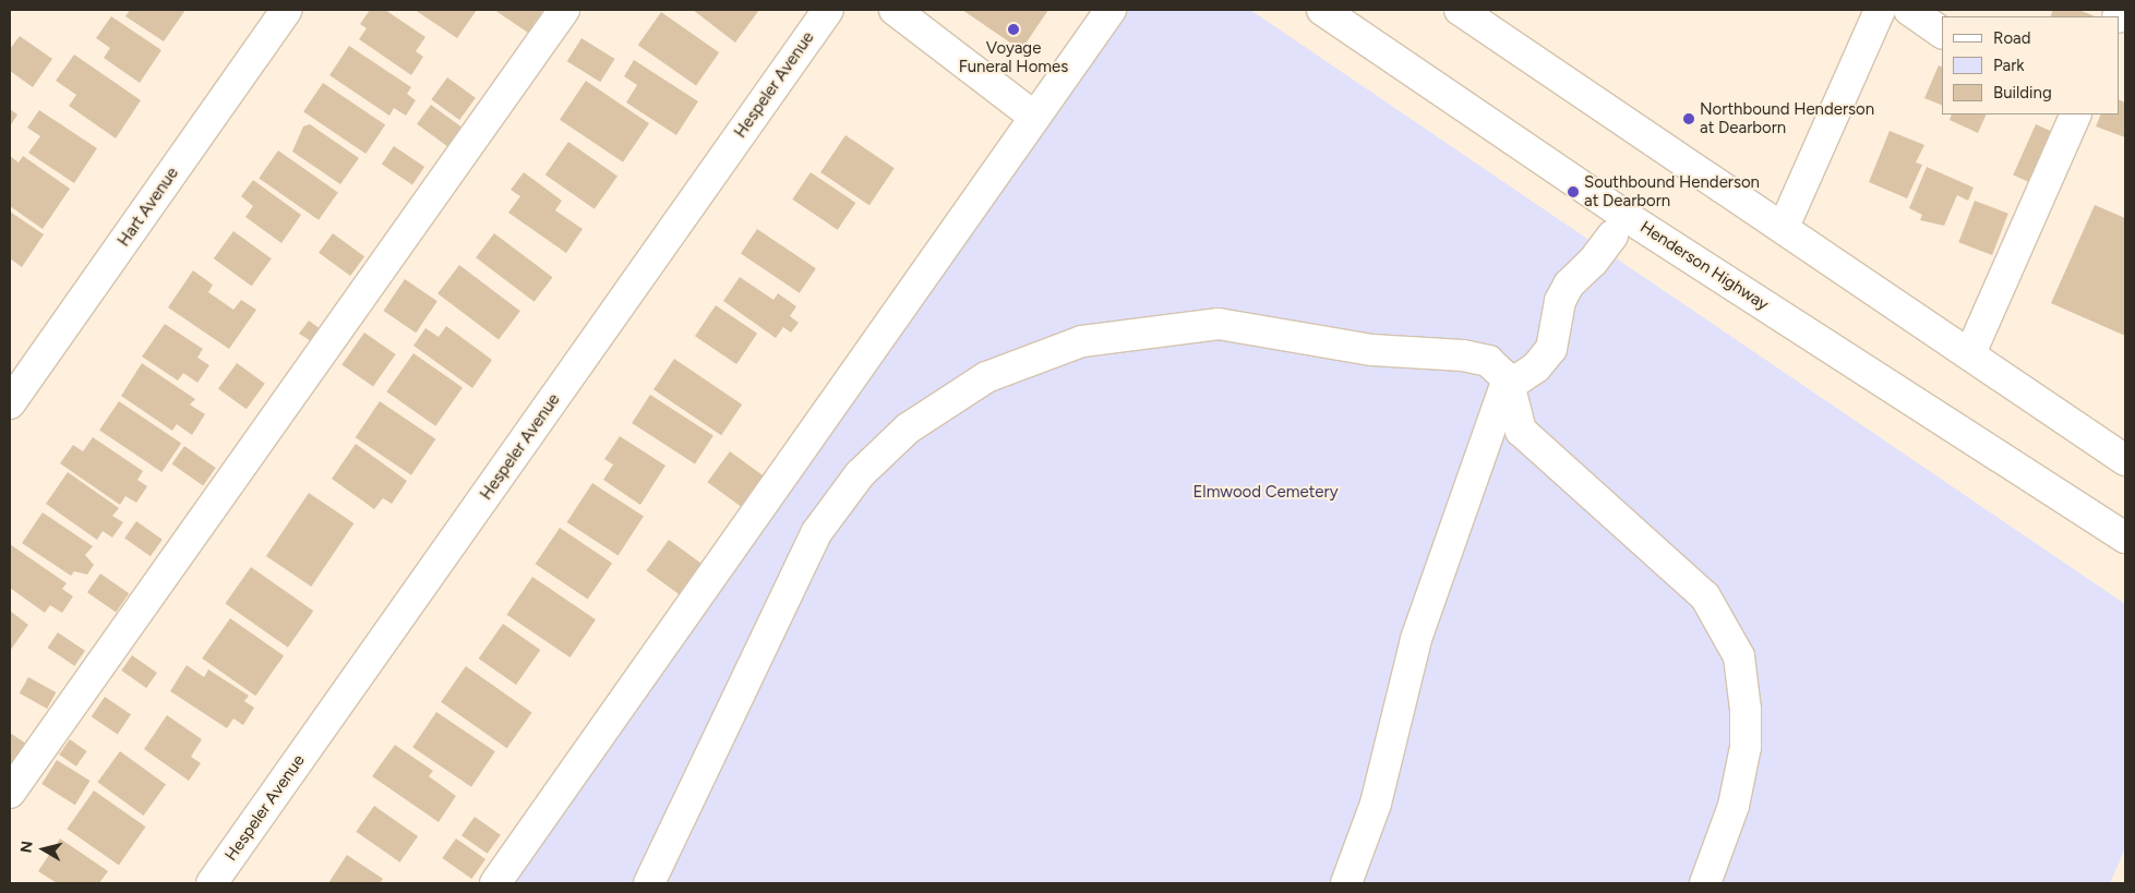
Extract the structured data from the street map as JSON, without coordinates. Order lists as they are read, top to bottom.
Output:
{
  "streets": {
    "main road": ["Hespeler Avenue", "Hart Avenue", "Henderson Highway"]
  },
  "parks": ["Elmwood Cemetery"],
  "places": ["Voyage Funeral Homes", "Northbound Henderson at Dearborn", "Southbound Henderson at Dearborn"],
  "legend": ["Road", "Park", "Building"],
  "north": "left"
}
